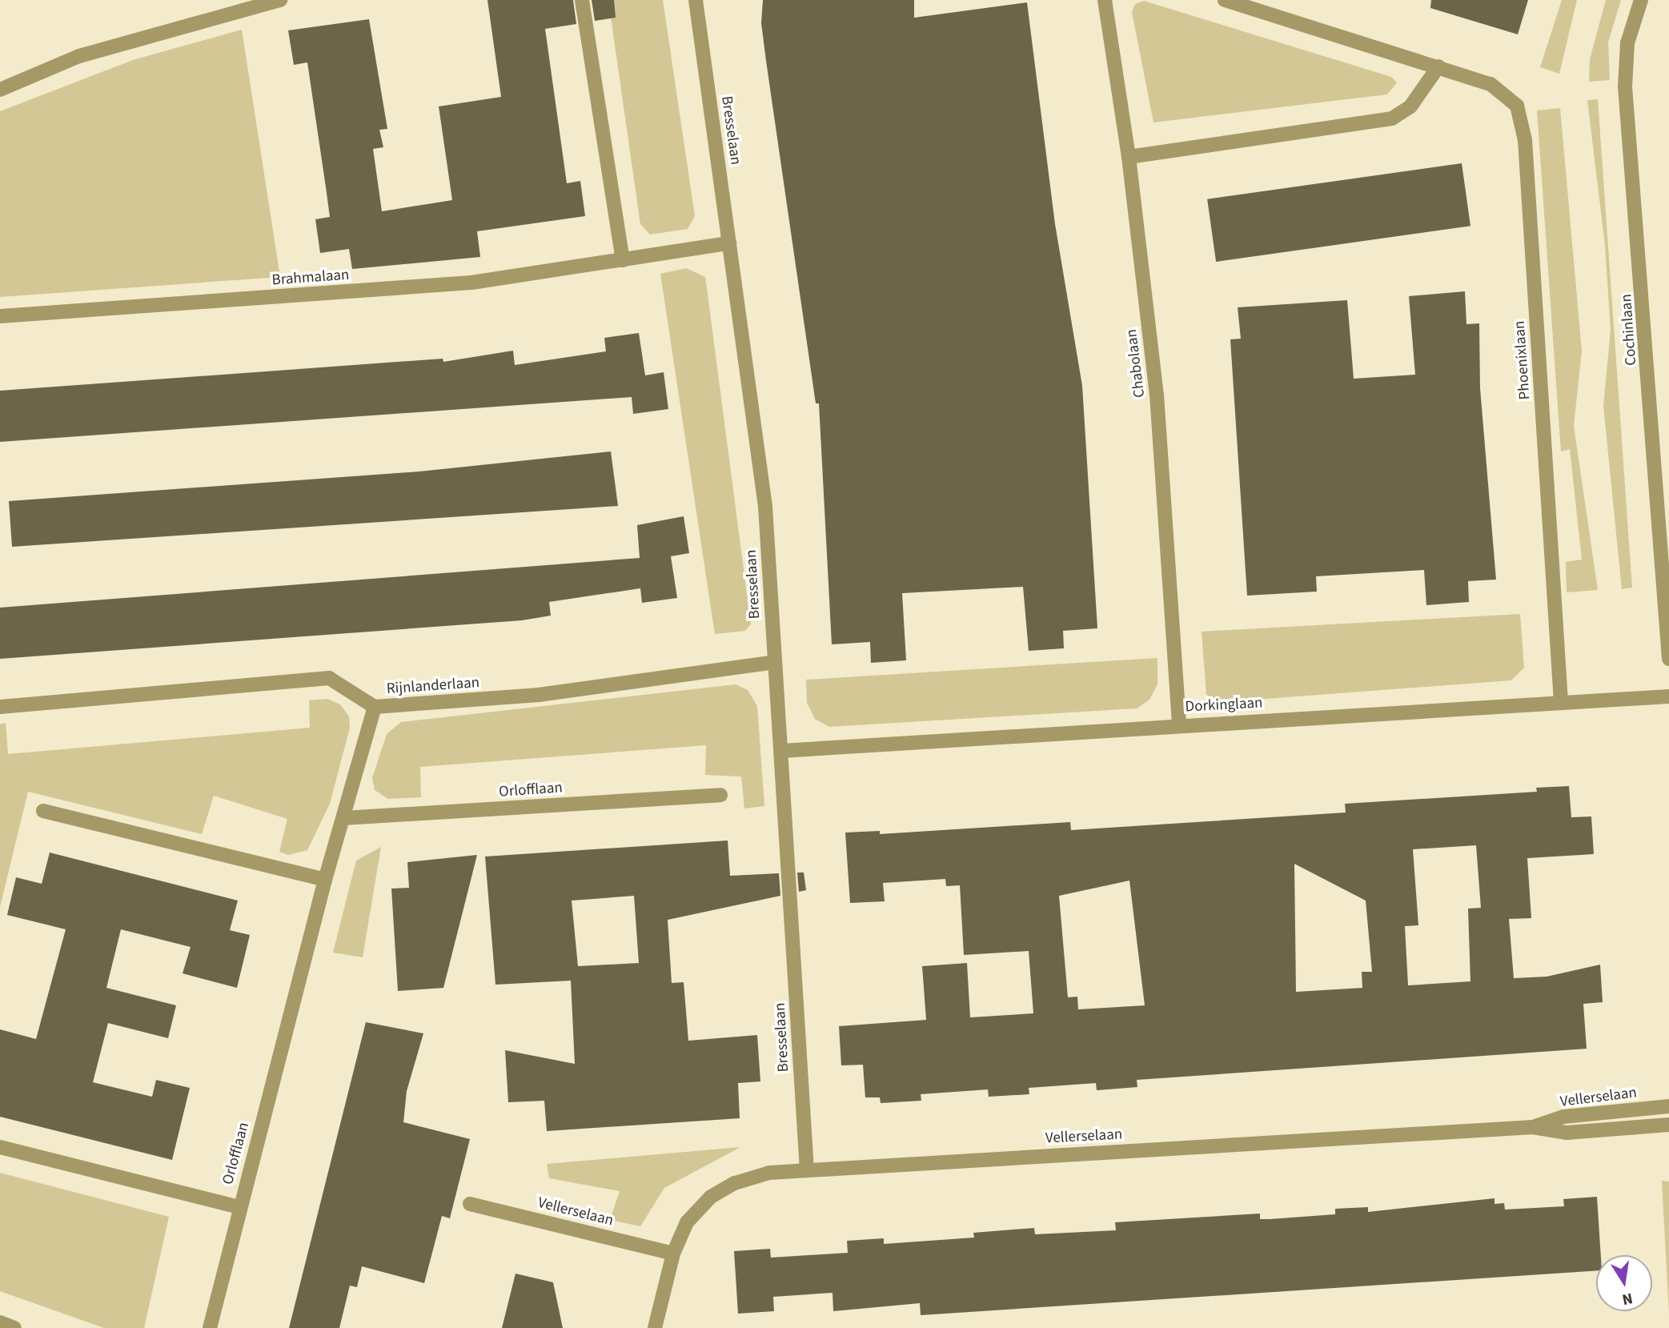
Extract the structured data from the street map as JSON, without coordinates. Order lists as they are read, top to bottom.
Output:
{
  "streets": {
    "street": [
      "Bresselaan",
      "Brahmalaan",
      "Cochinlaan",
      "Phoenixlaan",
      "Chabolaan",
      "Rijnlanderlaan",
      "Dorkinglaan",
      "Orlofflaan",
      "Vellerselaan"
    ]
  },
  "crossings": [
    ["Bresselaan", "Brahmalaan"],
    ["Bresselaan", "Rijnlanderlaan"],
    ["Bresselaan", "Dorkinglaan"],
    ["Bresselaan", "Vellerselaan"],
    ["Phoenixlaan", "Dorkinglaan"],
    ["Chabolaan", "Dorkinglaan"],
    ["Rijnlanderlaan", "Orlofflaan"]
  ],
  "north": "bottom"
}
